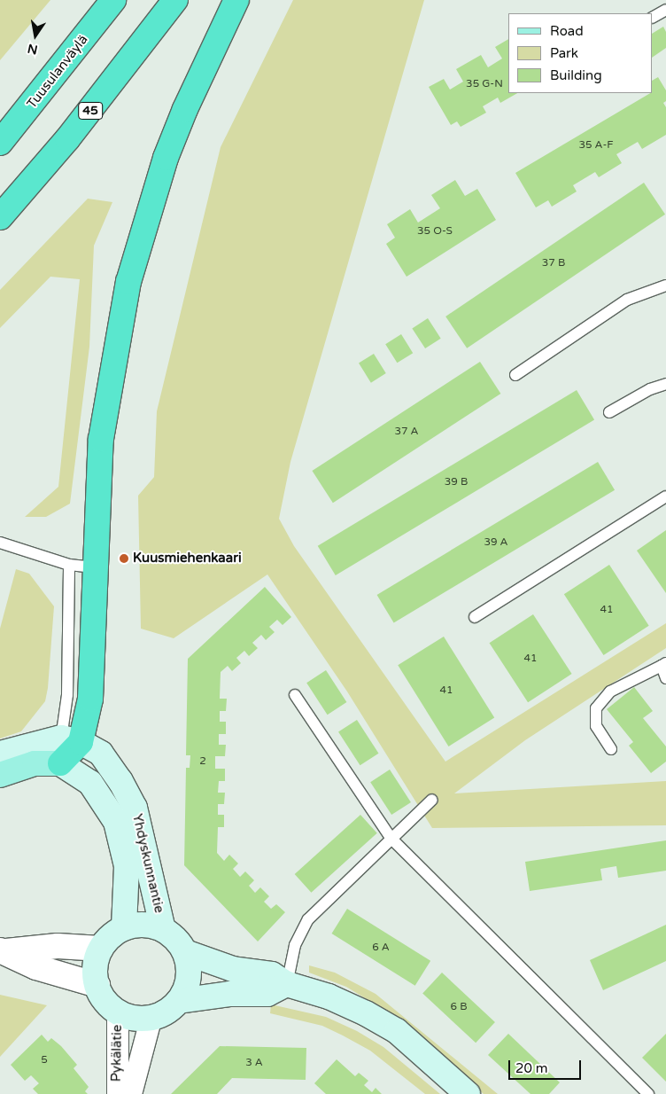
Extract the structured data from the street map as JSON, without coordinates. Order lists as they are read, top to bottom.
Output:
{
  "streets": {
    "highway": ["Tuusulanväylä", "45"],
    "main road": ["Yhdyskunnantie"],
    "street": ["Pykälätie"]
  },
  "crossings": [
    ["Yhdyskunnantie", "Pykälätie"]
  ],
  "places": ["Kuusmiehenkaari"],
  "house_numbers": [
    "35 G-N",
    "35 A-F",
    "35 O-S",
    "37 B",
    "37 A",
    "39 B",
    "39 A",
    "41",
    "41",
    "41",
    "2",
    "6 A",
    "6 B",
    "5",
    "3 A"
  ],
  "legend": ["Road", "Park", "Building"],
  "scale_bar": "20 m",
  "north": "bottom"
}
